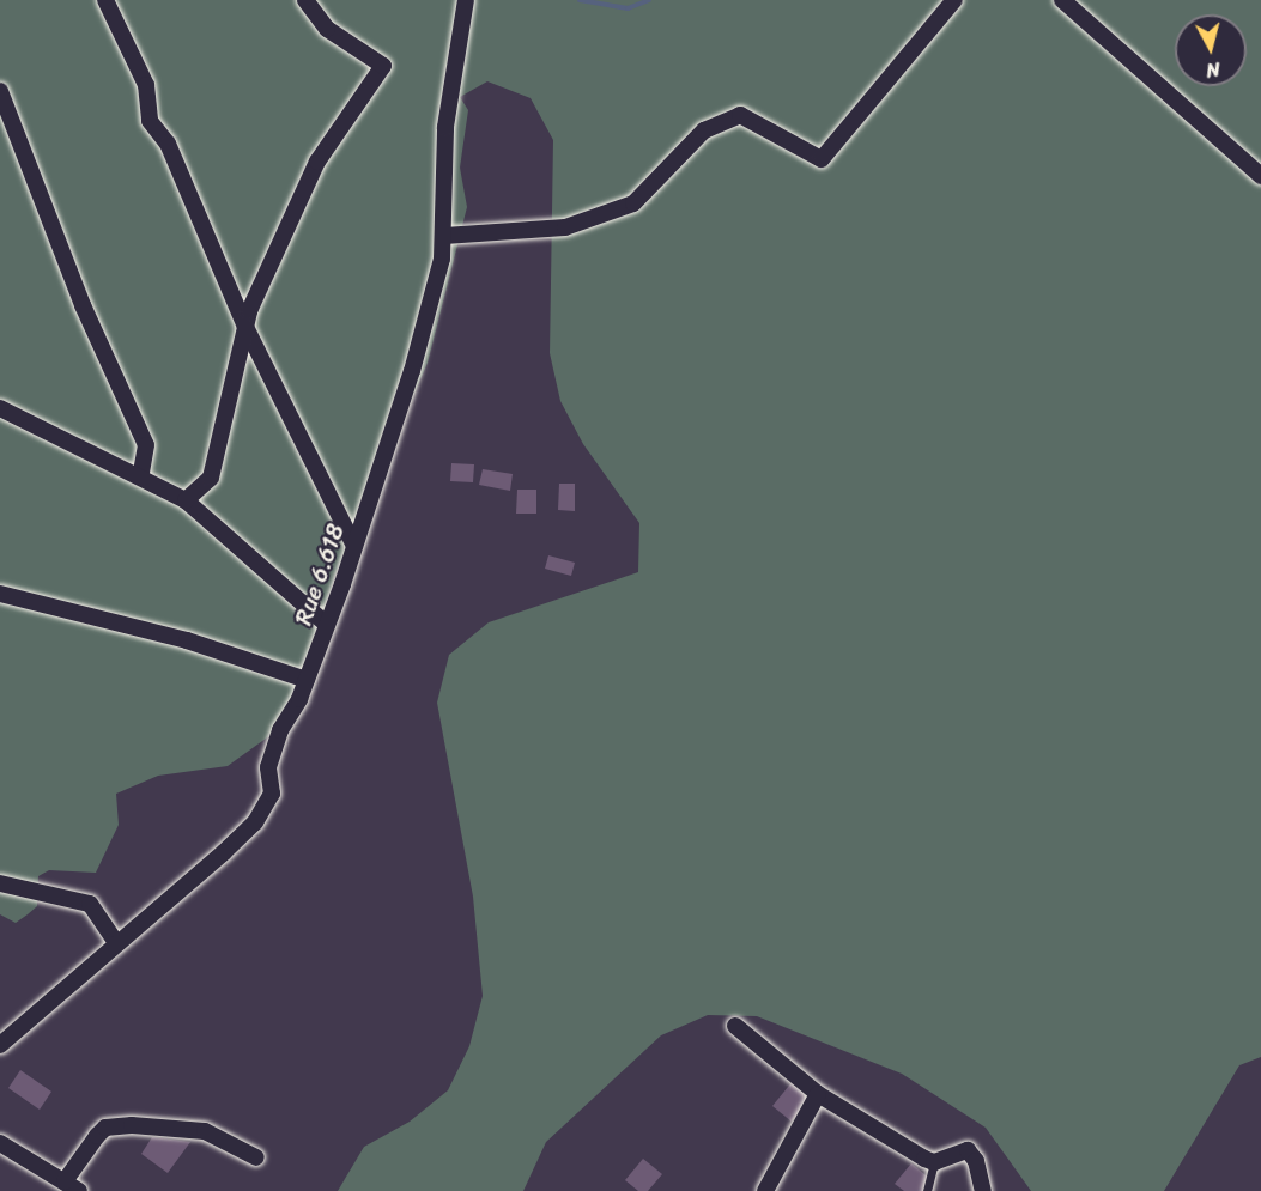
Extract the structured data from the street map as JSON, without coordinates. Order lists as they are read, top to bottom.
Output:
{
  "streets": {
    "street": ["Rue 6.618"]
  },
  "north": "bottom"
}
